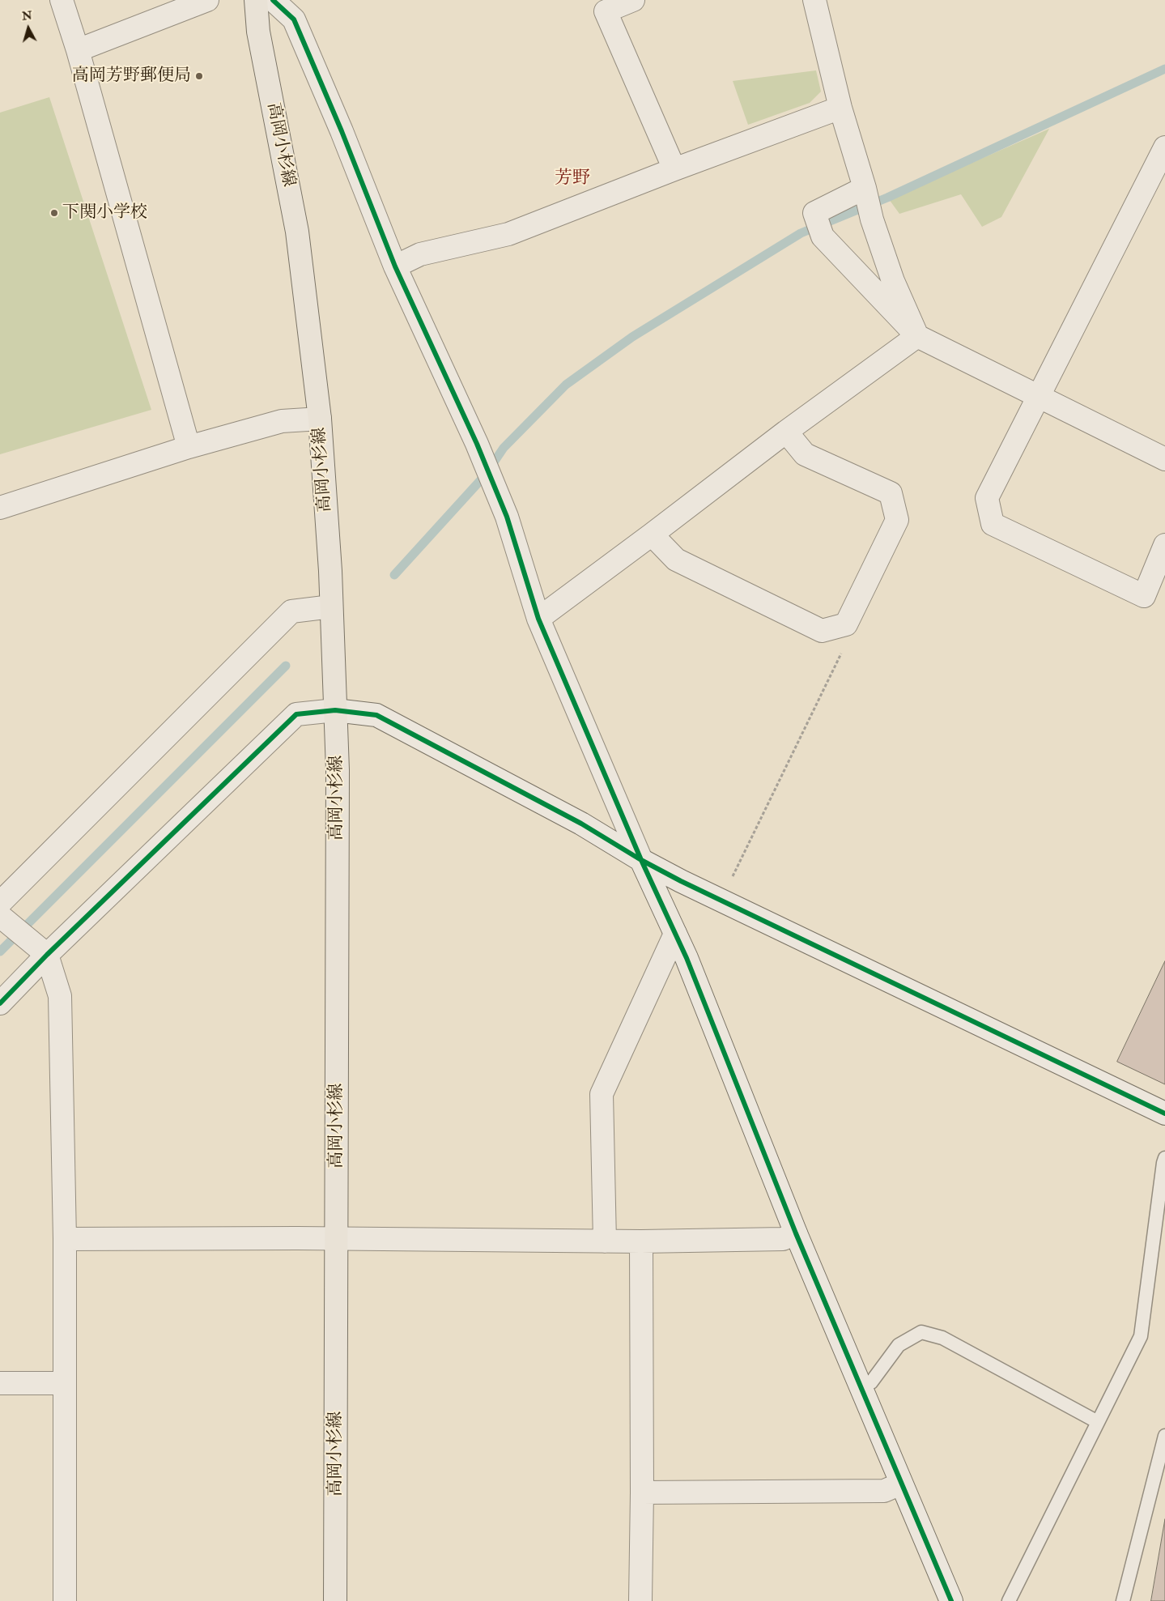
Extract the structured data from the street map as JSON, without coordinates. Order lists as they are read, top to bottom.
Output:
{
  "streets": {
    "main road": ["高岡小杉線"]
  },
  "districts": ["芳野"],
  "places": ["高岡芳野郵便局", "下関小学校"],
  "north": "top"
}
